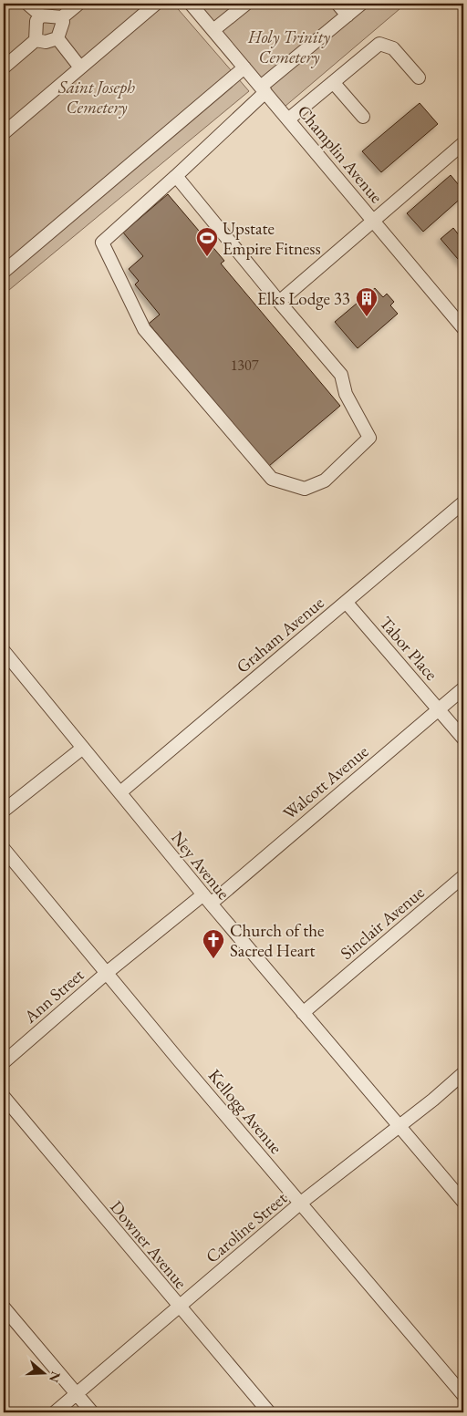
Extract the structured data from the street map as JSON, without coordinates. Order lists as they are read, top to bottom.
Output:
{
  "streets": {
    "street": [
      "Champlin Avenue",
      "Graham Avenue",
      "Tabor Place",
      "Walcott Avenue",
      "Ney Avenue",
      "Sinclair Avenue",
      "Ann Street",
      "Kellogg Avenue",
      "Caroline Street",
      "Downer Avenue"
    ]
  },
  "crossings": [
    ["Graham Avenue", "Tabor Place"],
    ["Graham Avenue", "Ney Avenue"],
    ["Tabor Place", "Walcott Avenue"],
    ["Walcott Avenue", "Ney Avenue"],
    ["Walcott Avenue", "Ann Street"],
    ["Ney Avenue", "Sinclair Avenue"],
    ["Ney Avenue", "Caroline Street"],
    ["Ann Street", "Kellogg Avenue"],
    ["Kellogg Avenue", "Caroline Street"],
    ["Caroline Street", "Downer Avenue"]
  ],
  "parks": ["Holy Trinity Cemetery", "Saint Joseph Cemetery"],
  "places": {
    "sports": ["Upstate Empire Fitness"],
    "building": ["Elks Lodge 33"],
    "church": ["Church of the Sacred Heart"]
  },
  "house_numbers": ["1307"],
  "north": "right"
}
